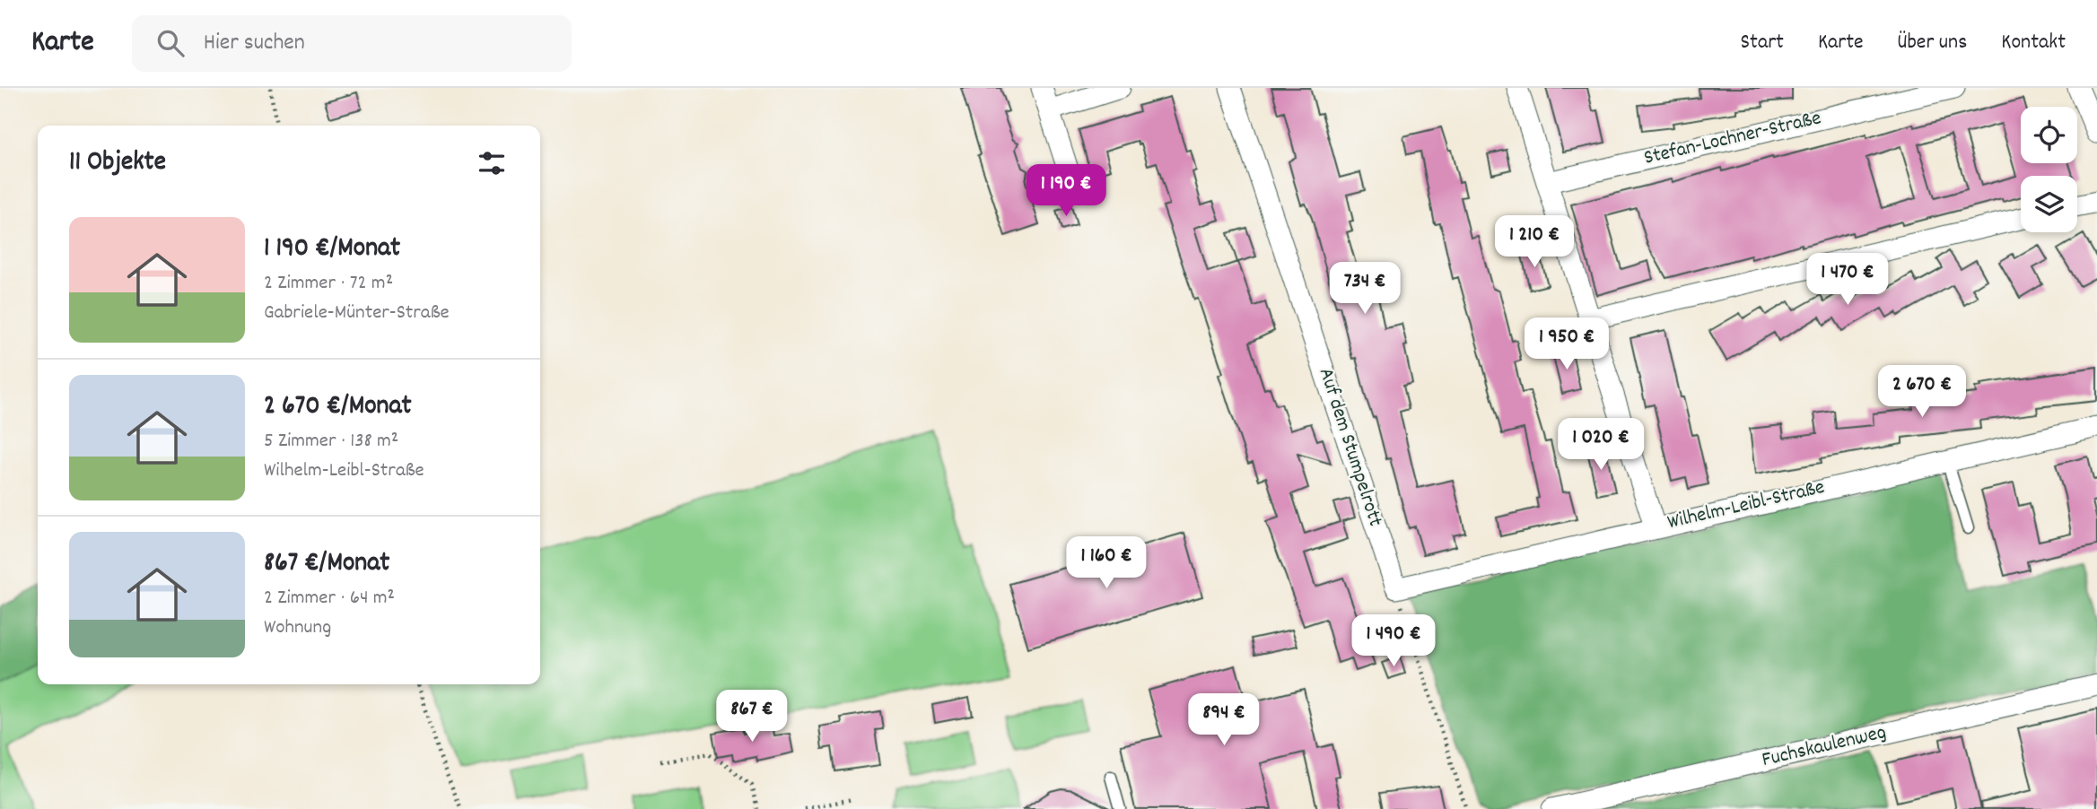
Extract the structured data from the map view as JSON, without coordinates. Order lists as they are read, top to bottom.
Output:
{
  "streets": {
    "street": [
      "Stefan-Lochner-Straße",
      "Auf dem Stumpelrott",
      "Wilhelm-Leibl-Straße",
      "Fuchskaulenweg"
    ]
  },
  "crossings": [
    ["Auf dem Stumpelrott", "Wilhelm-Leibl-Straße"]
  ],
  "page": {
    "header": "Karte",
    "search": "Hier suchen",
    "nav": [
      "Start",
      "Karte",
      "Über uns",
      "Kontakt"
    ],
    "heading": "11 Objekte",
    "price": [
      "1 190 €",
      "1 210 €",
      "1 470 €",
      "734 €",
      "1 950 €",
      "2 670 €",
      "1 020 €",
      "1 160 €",
      "1 490 €",
      "867 €",
      "894 €"
    ],
    "list": [
      {
        "name": "1 190 €/Monat",
        "note": "2 Zimmer · 72 m² · Gabriele-Münter-Straße"
      },
      {
        "name": "2 670 €/Monat",
        "note": "5 Zimmer · 138 m² · Wilhelm-Leibl-Straße"
      },
      {
        "name": "867 €/Monat",
        "note": "2 Zimmer · 64 m² · Wohnung"
      }
    ]
  }
}
